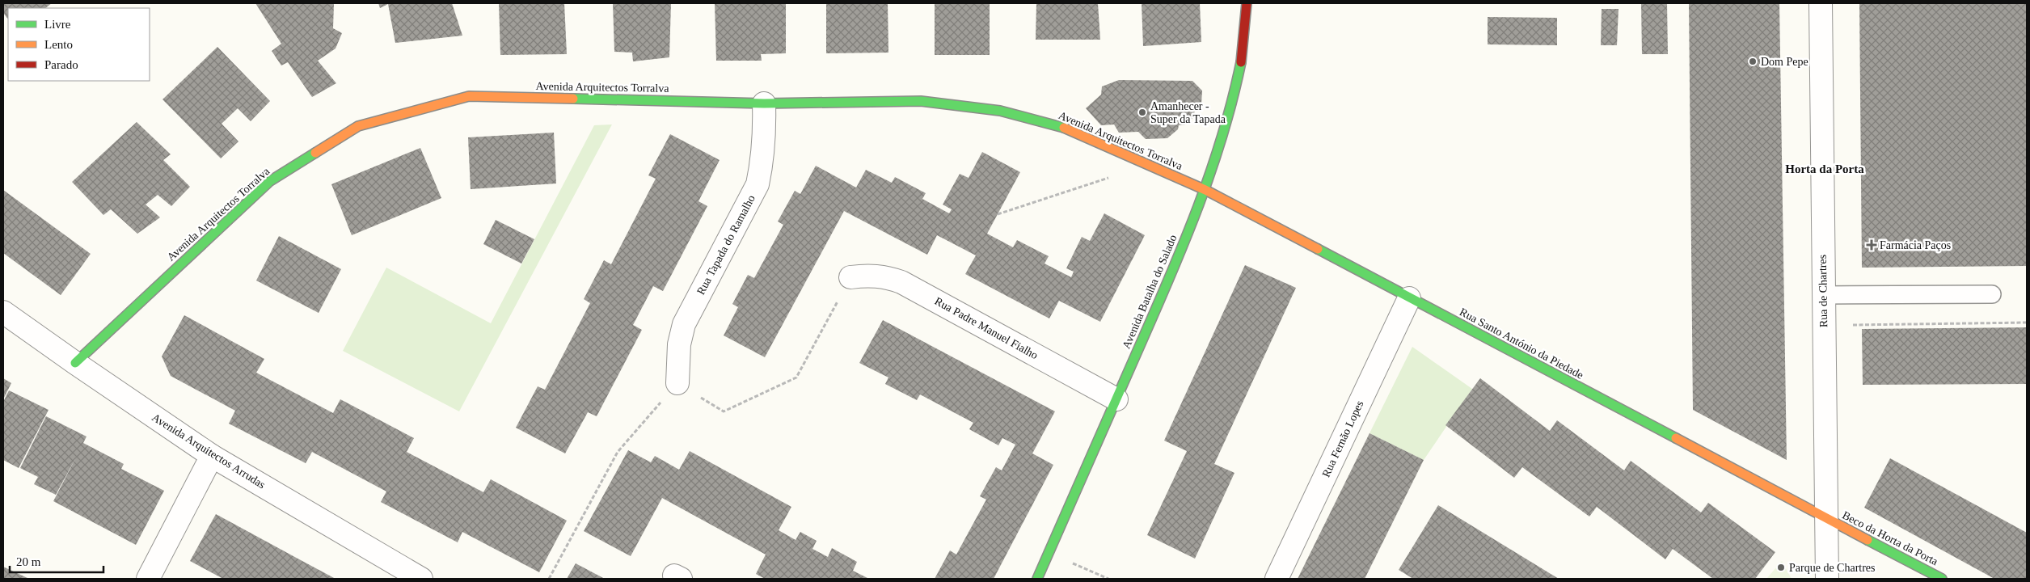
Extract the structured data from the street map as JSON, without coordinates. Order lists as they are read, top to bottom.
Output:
{
  "streets": {
    "street": [
      "Avenida Arquitectos Torralva",
      "Rua Tapada do Ramalho",
      "Rua de Chartres",
      "Avenida Batalha do Salado",
      "Rua Padre Manuel Fialho",
      "Rua Santo António da Piedade",
      "Rua Fernão Lopes",
      "Avenida Arquitectos Arrudas",
      "Beco da Horta da Porta"
    ]
  },
  "crossings": [
    ["Avenida Arquitectos Torralva", "Rua Tapada do Ramalho"],
    ["Avenida Arquitectos Torralva", "Avenida Batalha do Salado"],
    ["Avenida Arquitectos Torralva", "Rua Santo António da Piedade"],
    ["Avenida Arquitectos Torralva", "Avenida Arquitectos Arrudas"],
    ["Rua de Chartres", "Rua Santo António da Piedade"],
    ["Rua de Chartres", "Beco da Horta da Porta"],
    ["Avenida Batalha do Salado", "Rua Padre Manuel Fialho"],
    ["Avenida Batalha do Salado", "Rua Santo António da Piedade"],
    ["Rua Santo António da Piedade", "Rua Fernão Lopes"],
    ["Rua Santo António da Piedade", "Beco da Horta da Porta"]
  ],
  "districts": ["Horta da Porta"],
  "places": {
    "other": ["Dom Pepe", "Amanhecer - Super da Tapada", "Parque de Chartres"],
    "health": ["Farmácia Paços"]
  },
  "legend": ["Livre", "Lento", "Parado"],
  "scale_bar": "20 m"
}
